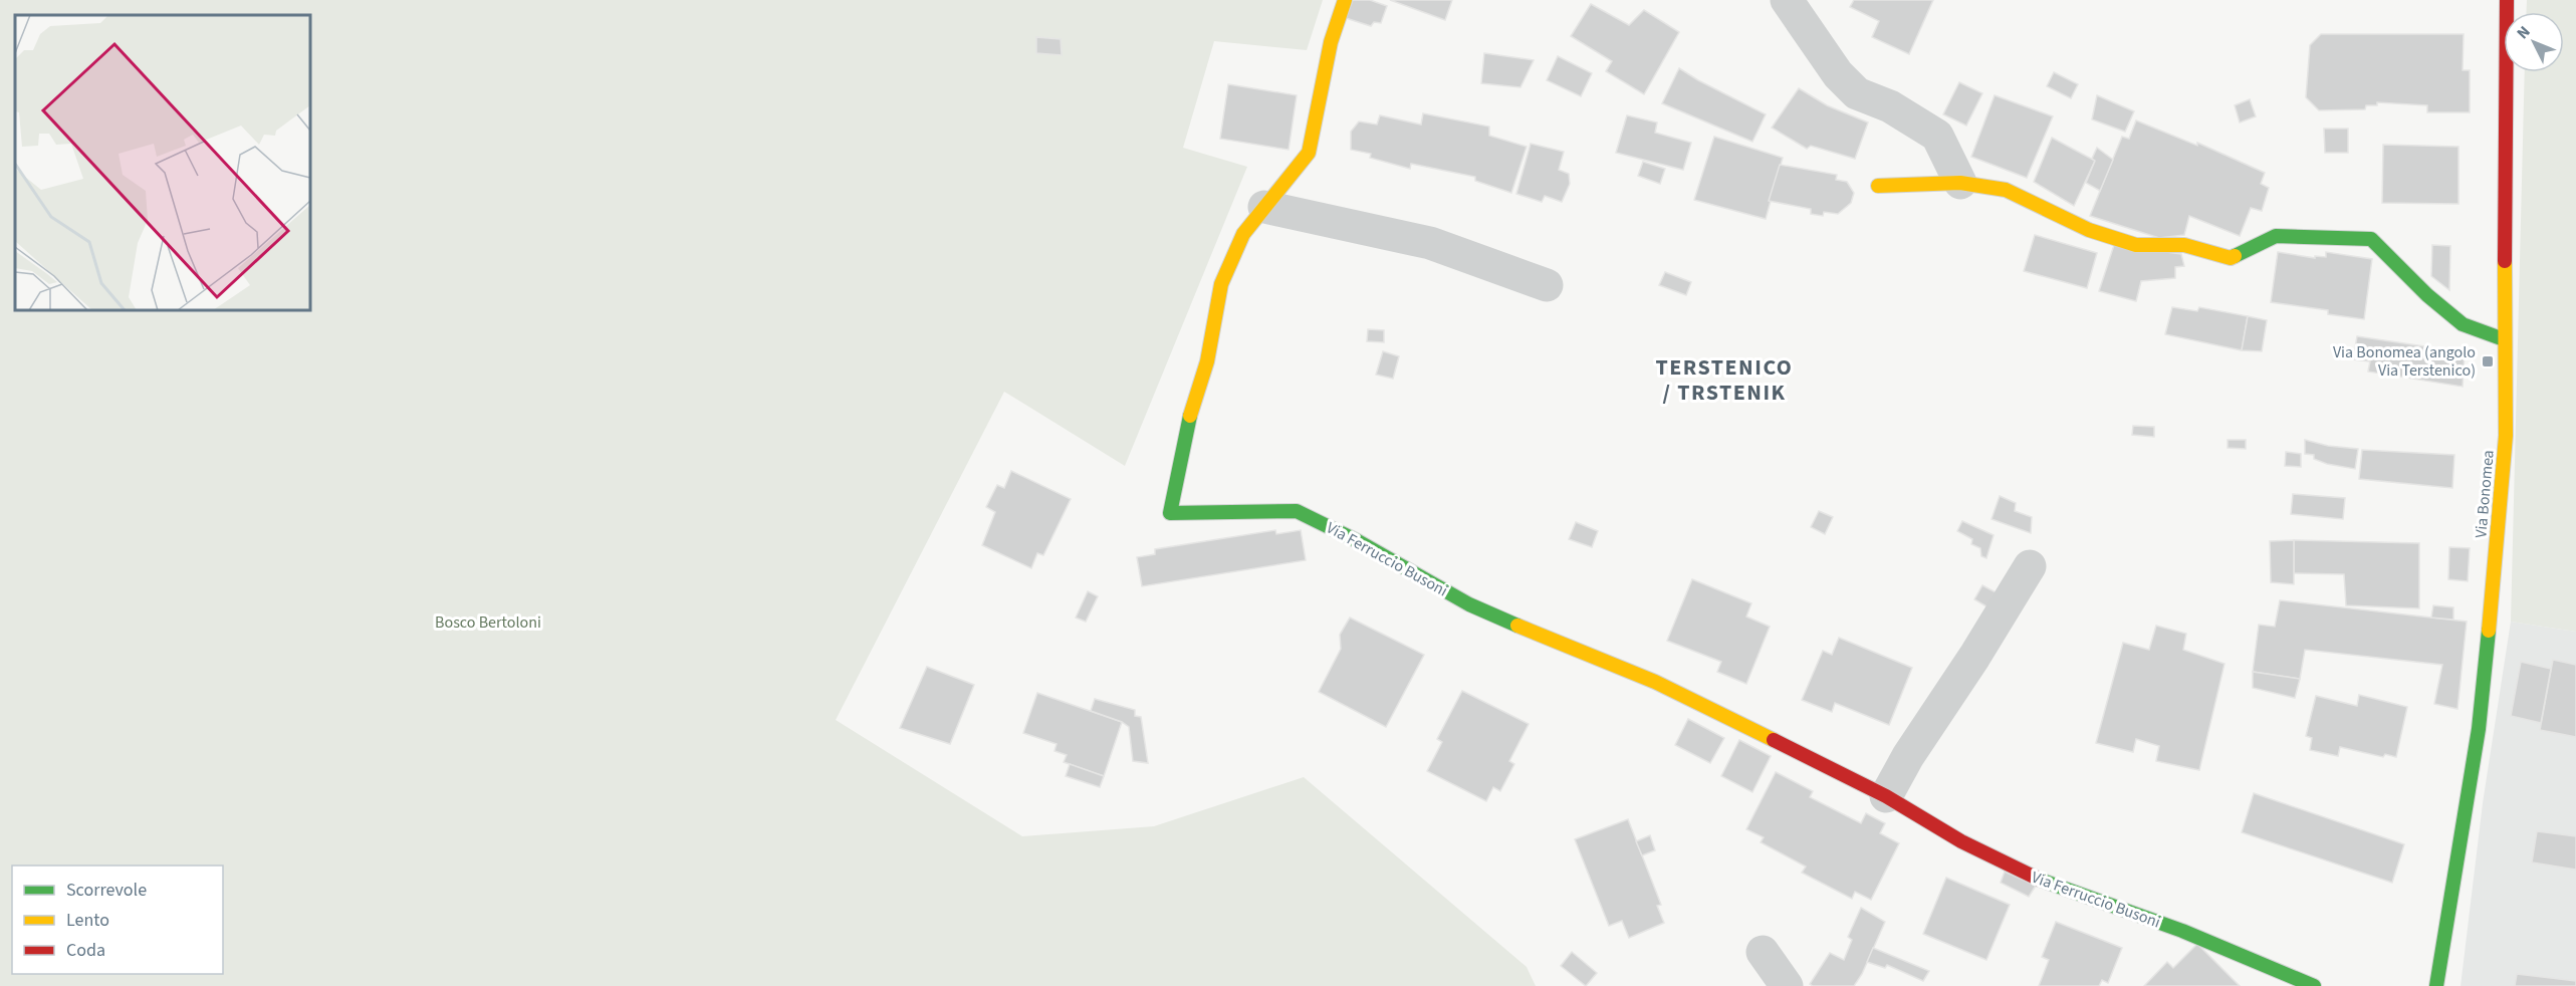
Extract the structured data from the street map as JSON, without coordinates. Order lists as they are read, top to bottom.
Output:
{
  "streets": {
    "street": ["Via Bonomea", "Via Ferruccio Busoni"]
  },
  "districts": ["TERSTENICO / TRSTENIK"],
  "parks": ["Bosco Bertoloni"],
  "places": {
    "transit": ["Via Bonomea (angolo Via Terstenico)"]
  },
  "legend": ["Scorrevole", "Lento", "Coda"],
  "north": "top left"
}
